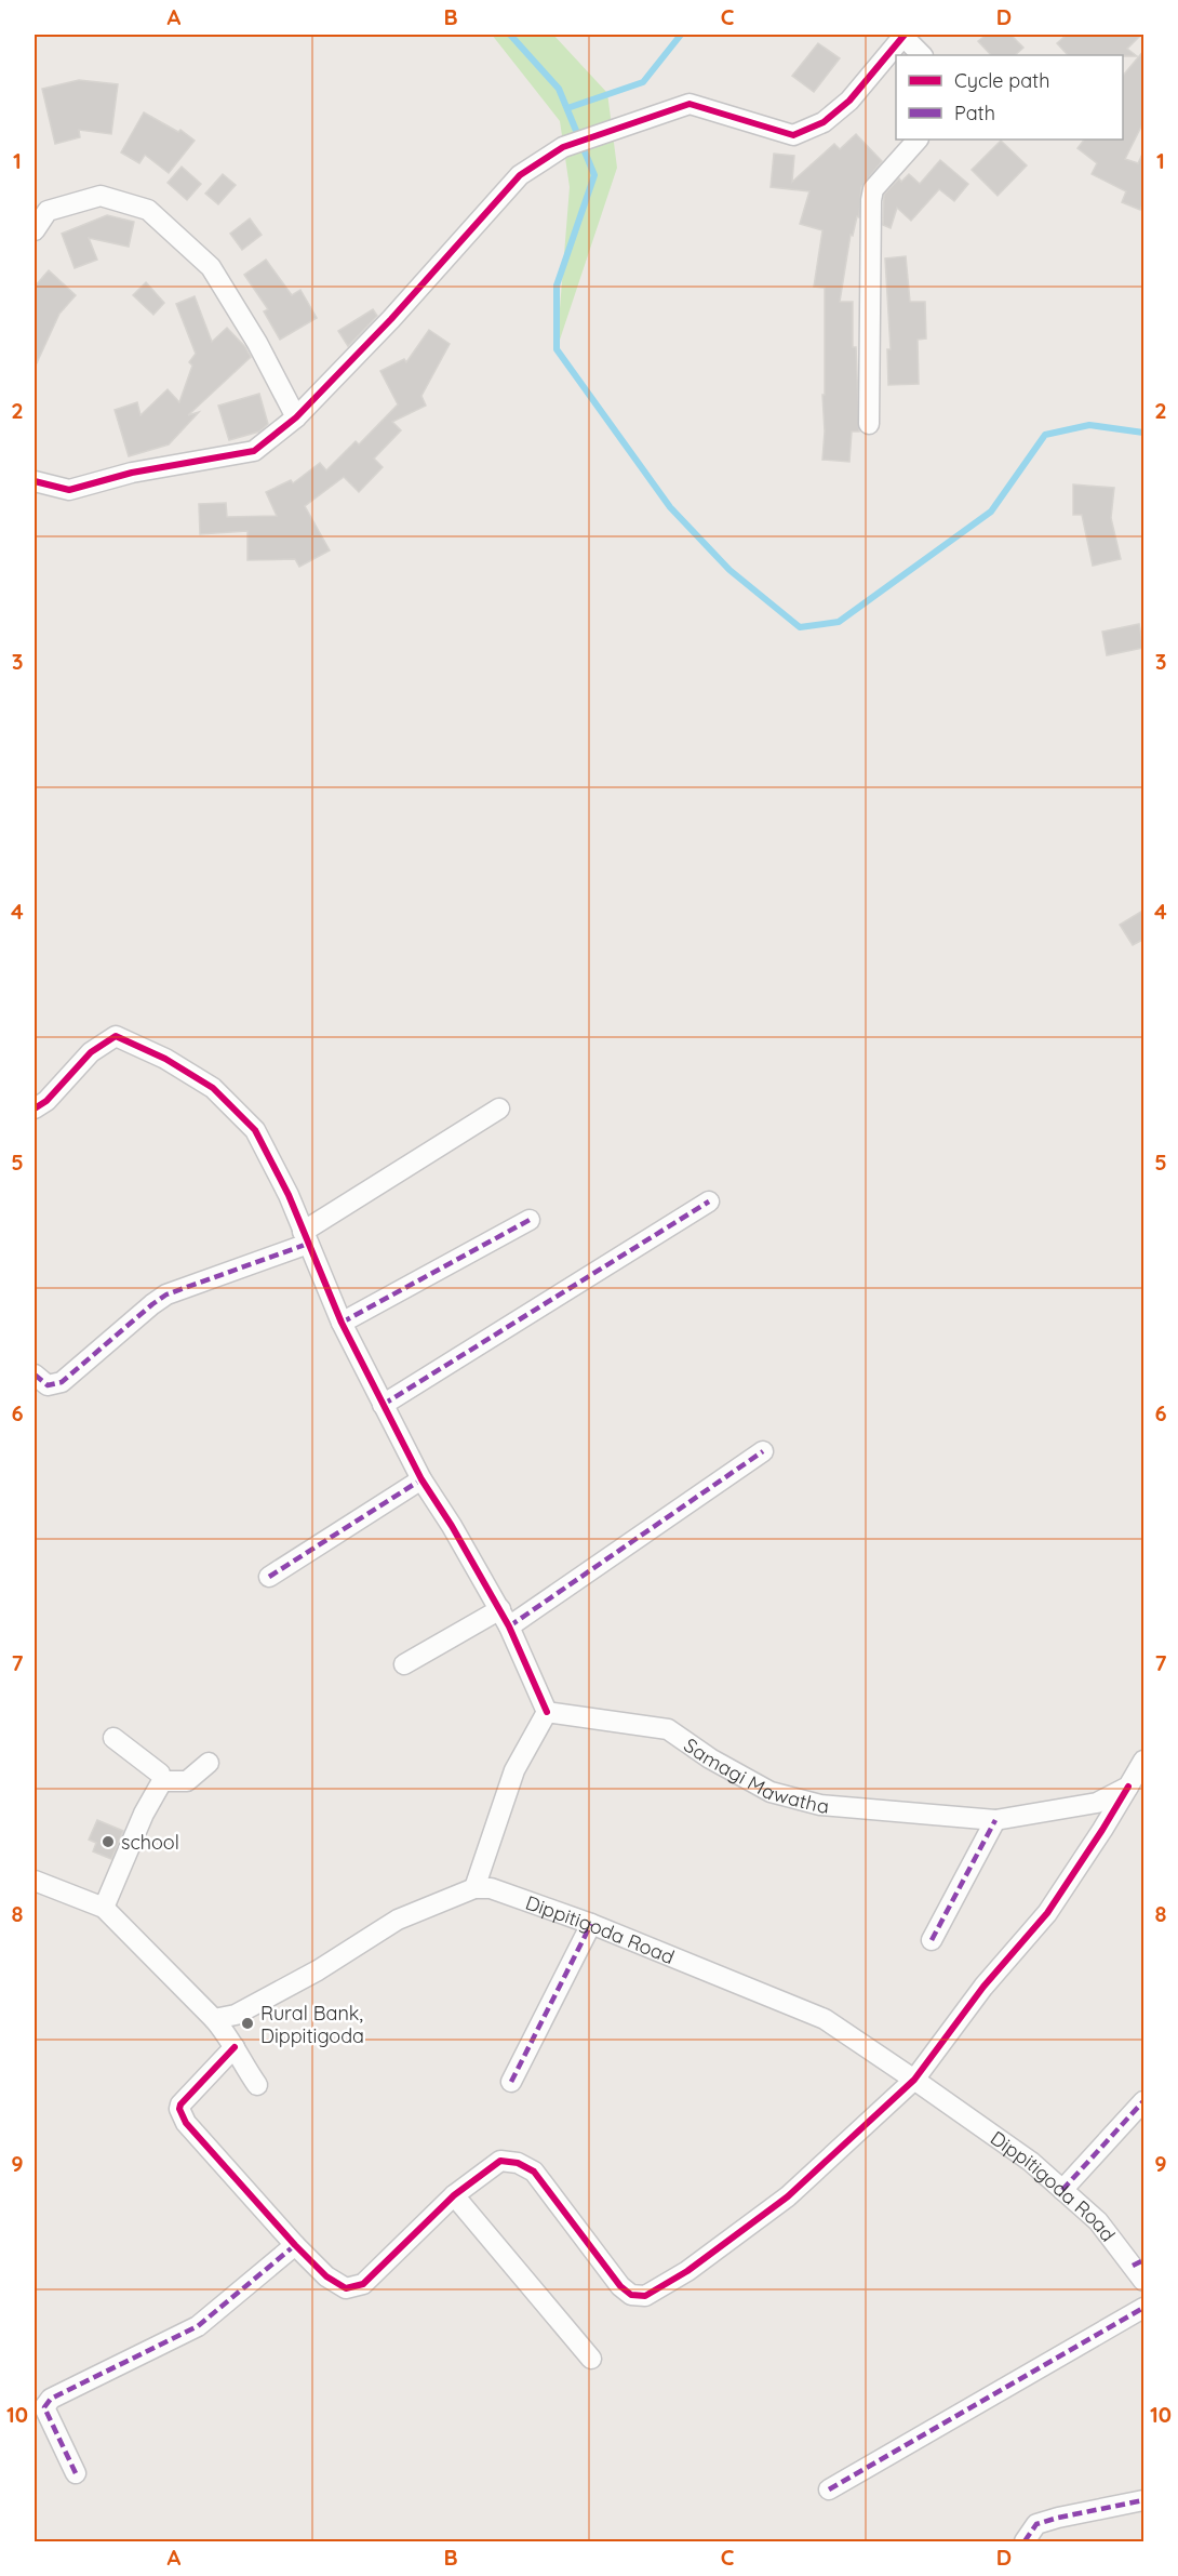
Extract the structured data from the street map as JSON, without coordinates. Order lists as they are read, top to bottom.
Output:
{
  "streets": {
    "street": ["Samagi Mawatha", "Dippitigoda Road"]
  },
  "places": ["school", "Rural Bank, Dippitigoda"],
  "legend": ["Cycle path", "Path"],
  "grid": {
    "columns": [
      "A",
      "B",
      "C",
      "D"
    ],
    "rows": [
      "1",
      "2",
      "3",
      "4",
      "5",
      "6",
      "7",
      "8",
      "9",
      "10"
    ]
  }
}
